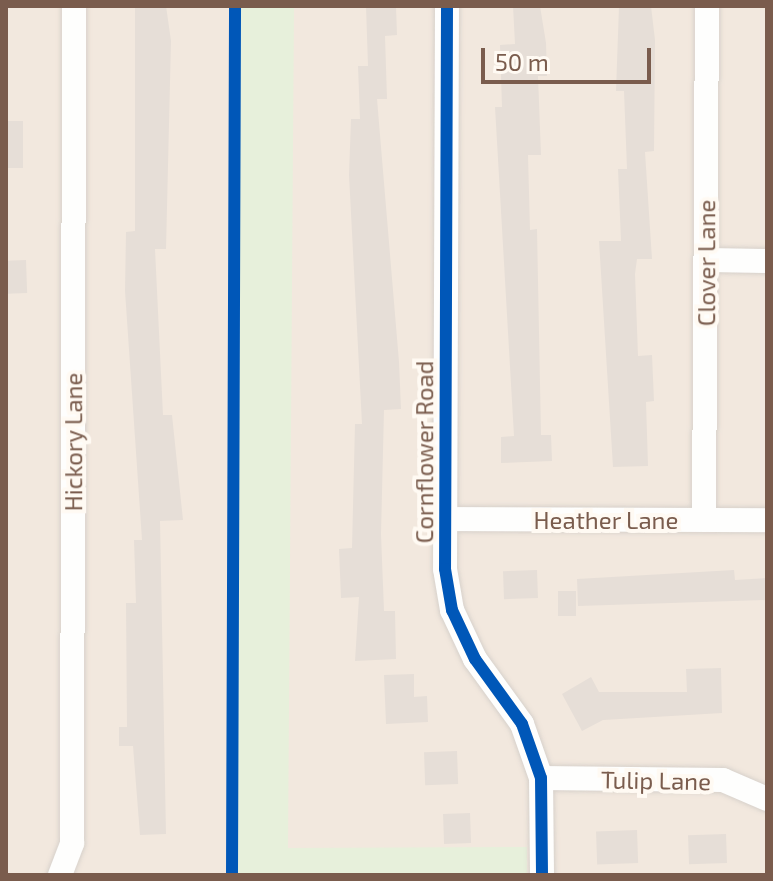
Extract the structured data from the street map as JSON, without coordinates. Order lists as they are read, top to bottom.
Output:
{
  "streets": {
    "street": [
      "Clover Lane",
      "Hickory Lane",
      "Cornflower Road",
      "Heather Lane",
      "Tulip Lane"
    ]
  },
  "crossings": [
    ["Clover Lane", "Heather Lane"],
    ["Cornflower Road", "Heather Lane"],
    ["Cornflower Road", "Tulip Lane"]
  ],
  "scale_bar": "50 m"
}
